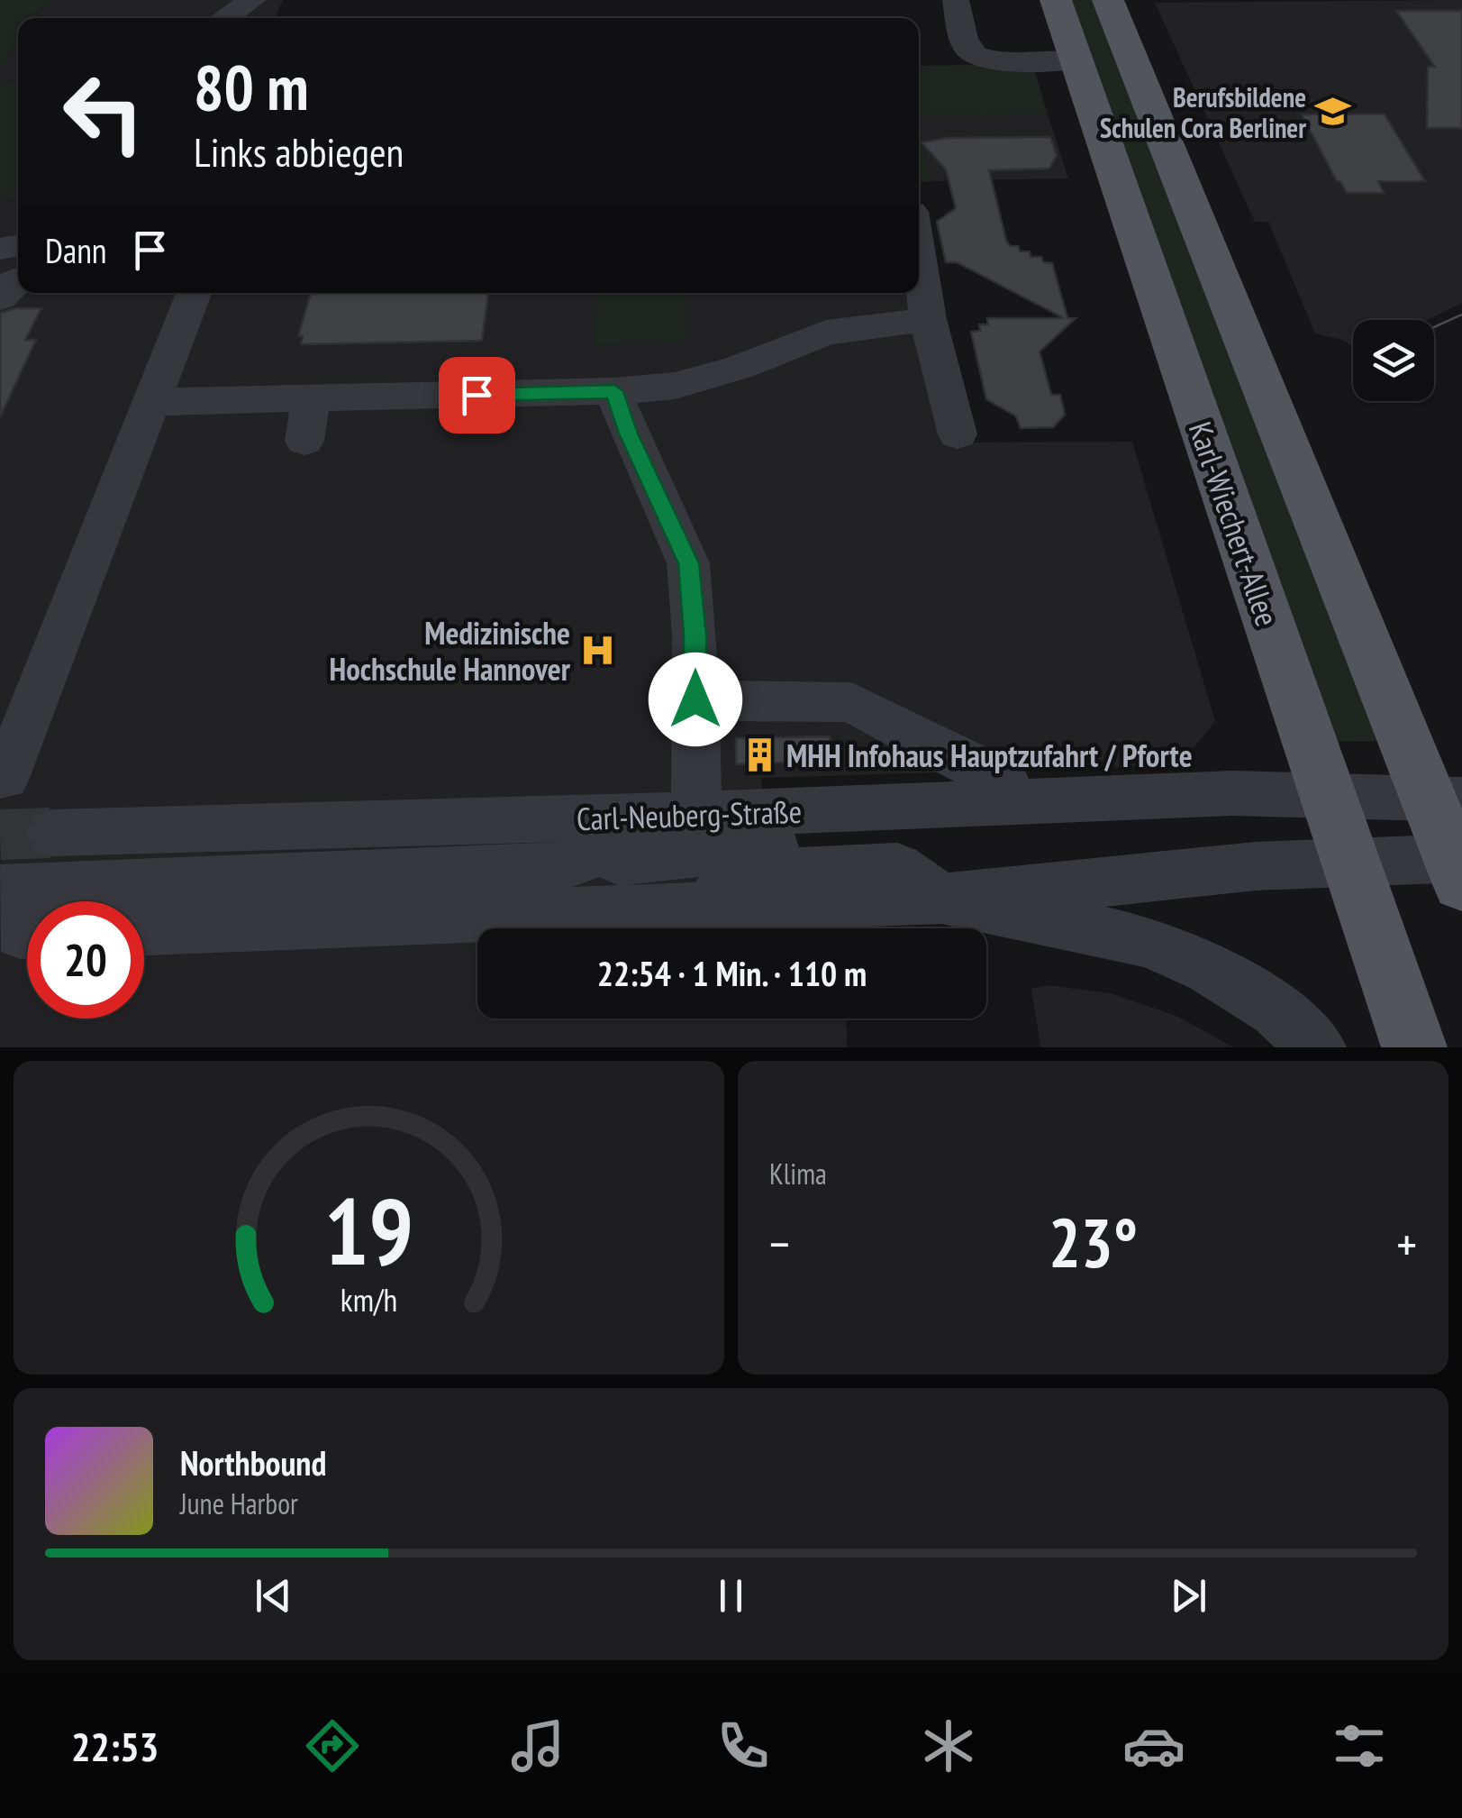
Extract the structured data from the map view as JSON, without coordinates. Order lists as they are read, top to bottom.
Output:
{
  "streets": {
    "main road": ["Karl-Wiechert-Allee"],
    "street": ["Carl-Neuberg-Straße"]
  },
  "crossings": [
    ["Karl-Wiechert-Allee", "Carl-Neuberg-Straße"]
  ],
  "places": {
    "school or university": ["Berufsbildene Schulen Cora Berliner"],
    "hospital": ["Medizinische Hochschule Hannover"],
    "building": ["MHH Infohaus Hauptzufahrt / Pforte"]
  },
  "page": {
    "turn": ["80 m", "Links abbiegen"],
    "then": "Dann",
    "limit": "20",
    "trip": "22:54 · 1 Min. · 110 m",
    "tile": "Klima",
    "heat": ["−", "23°", "+"],
    "song": ["Northbound", "June Harbor"],
    "tabs": "22:53",
    "gauge": ["19", "km/h"]
  }
}
